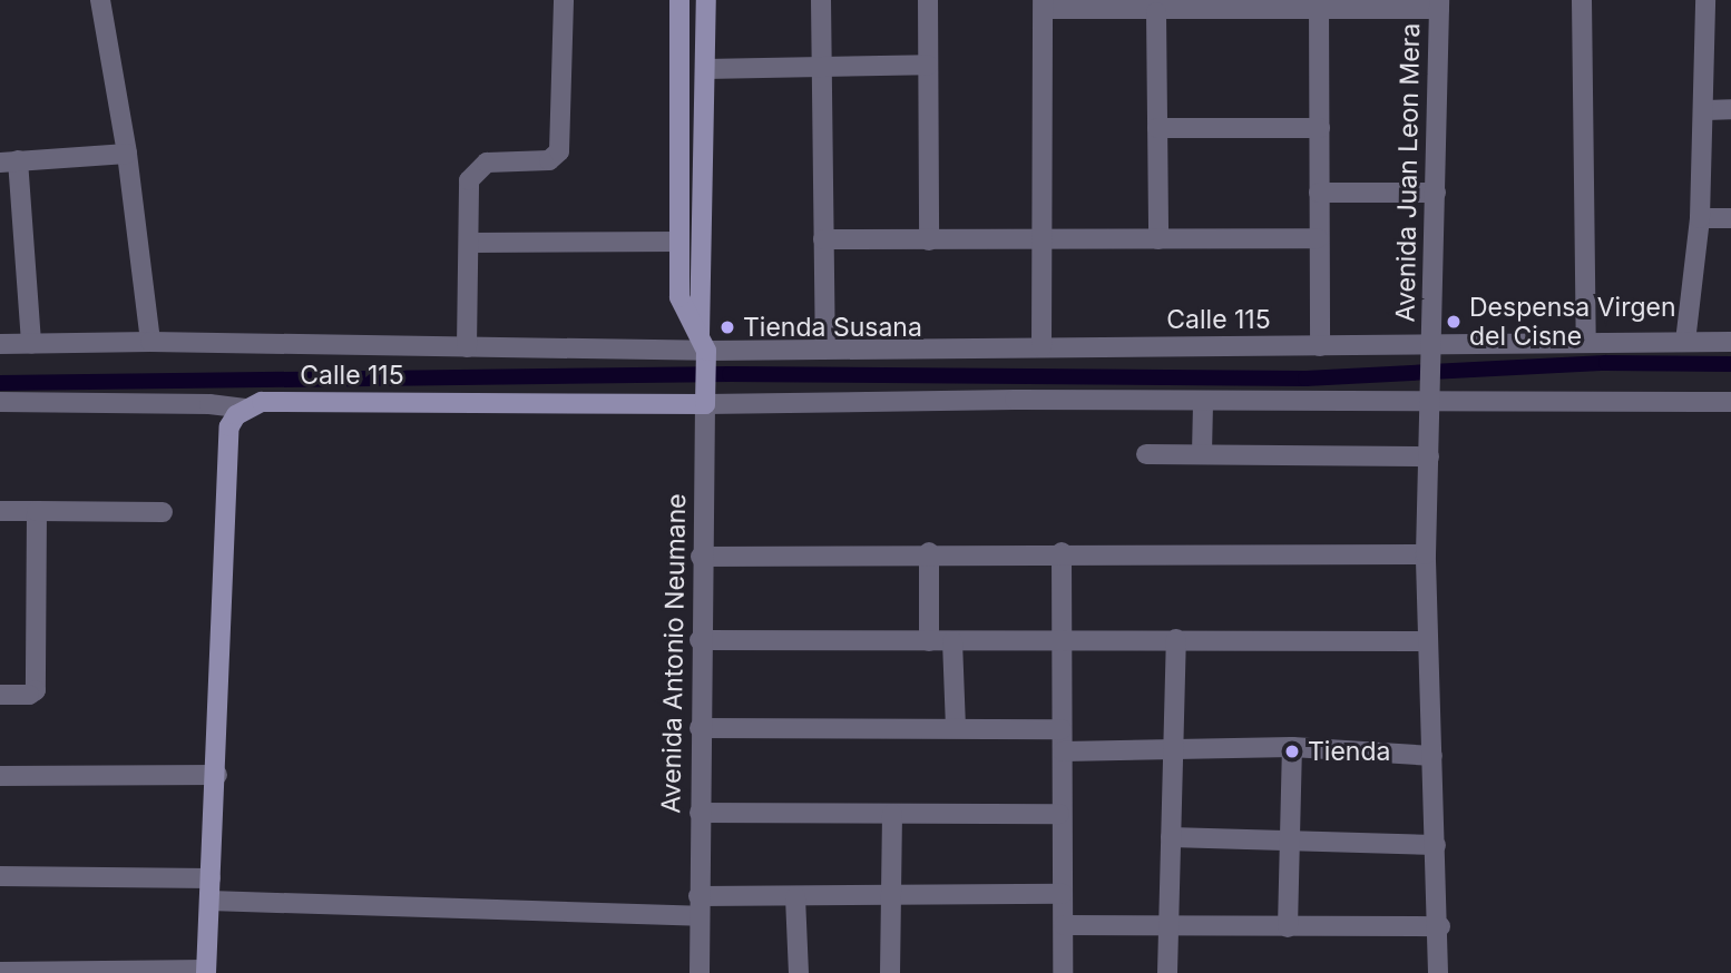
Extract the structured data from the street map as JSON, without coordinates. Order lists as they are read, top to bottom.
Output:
{
  "streets": {
    "street": ["Avenida Juan Leon Mera", "Calle 115", "Avenida Antonio Neumane"]
  },
  "crossings": [
    ["Avenida Juan Leon Mera", "Calle 115"],
    ["Calle 115", "Avenida Antonio Neumane"]
  ],
  "places": ["Despensa Virgen del Cisne", "Tienda Susana", "Tienda"]
}
